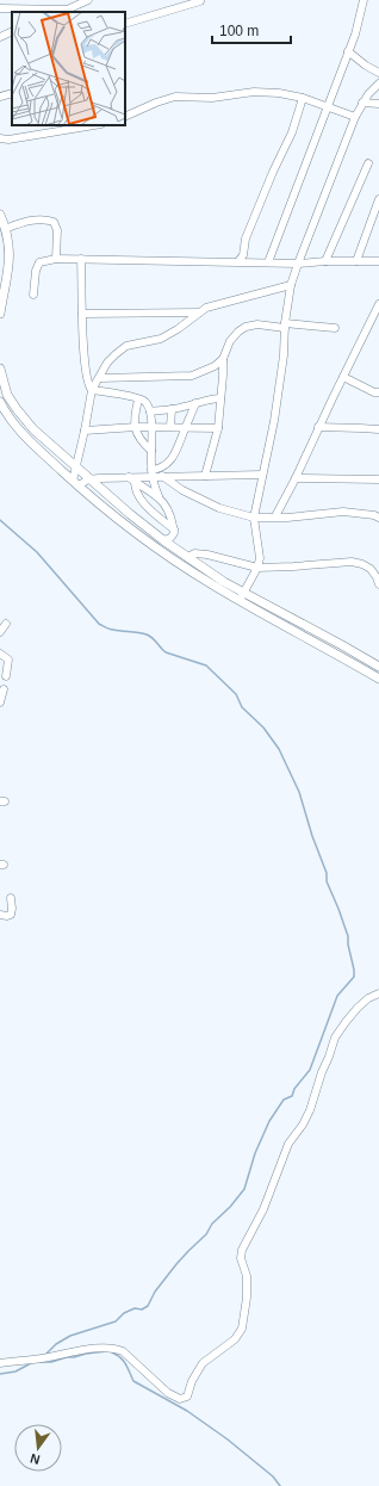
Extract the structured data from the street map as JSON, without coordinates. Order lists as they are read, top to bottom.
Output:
{
  "scale_bar": "100 m",
  "north": "bottom"
}
